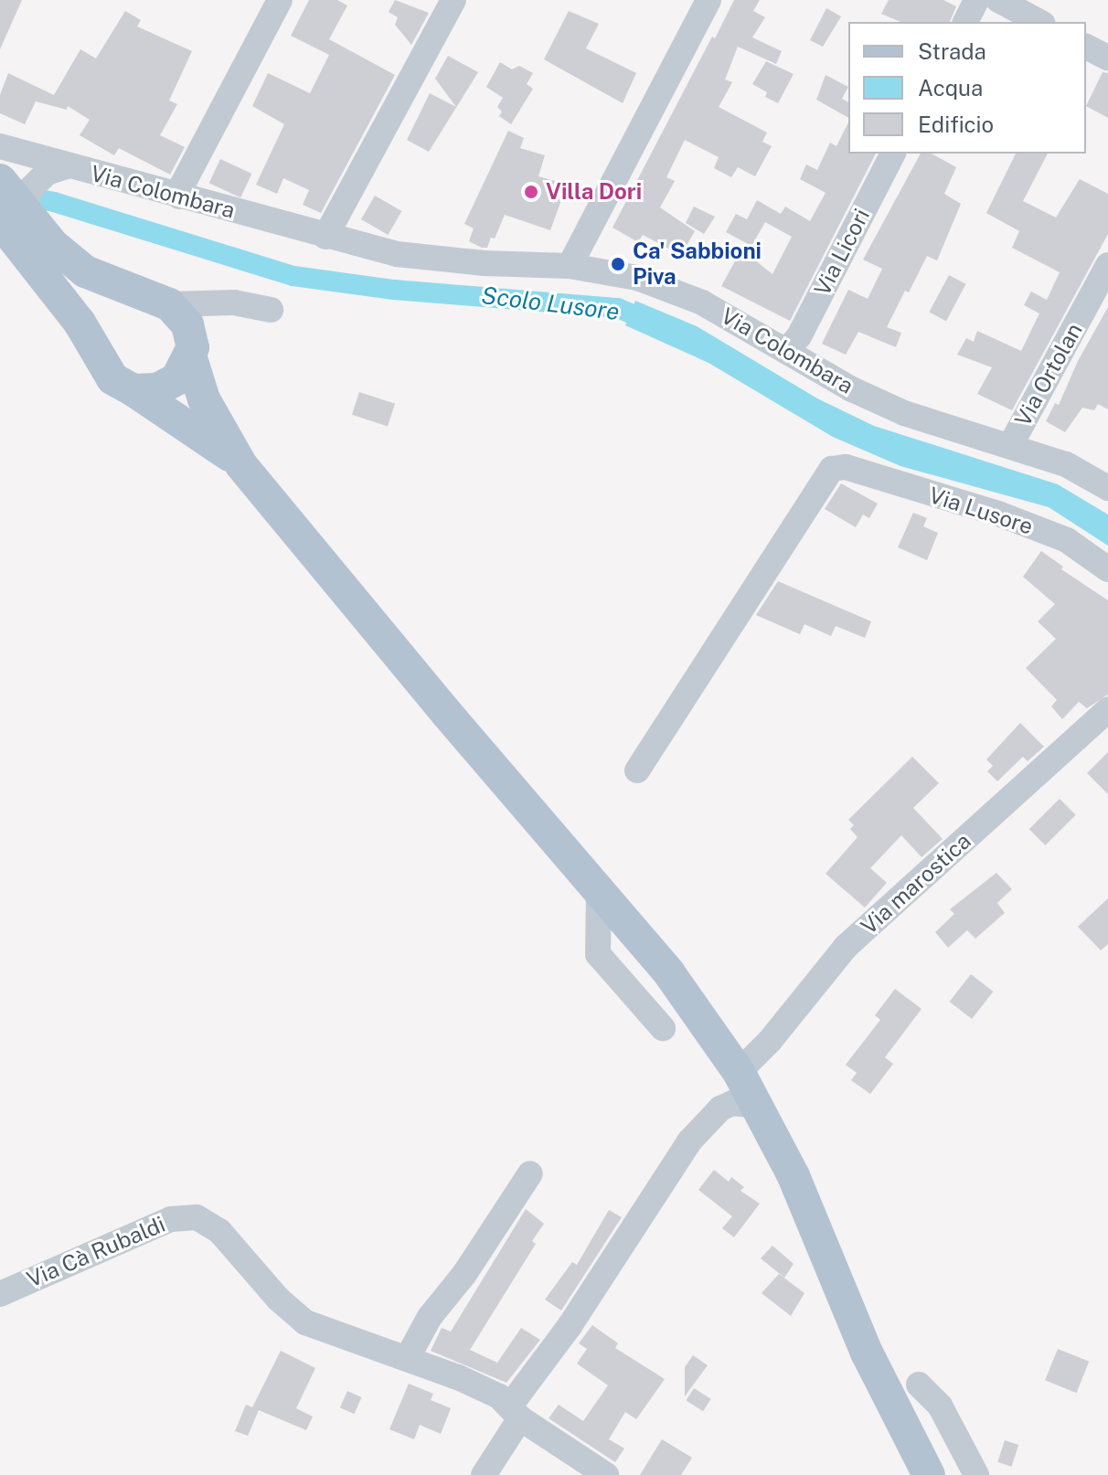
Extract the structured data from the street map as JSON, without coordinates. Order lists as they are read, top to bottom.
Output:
{
  "streets": {
    "street": [
      "Via Colombara",
      "Via Licori",
      "Via Ortolan",
      "Via Lusore",
      "Via marostica",
      "Via Cà Rubaldi"
    ]
  },
  "crossings": [
    ["Via Colombara", "Via Licori"],
    ["Via Colombara", "Via Ortolan"]
  ],
  "water": ["Scolo Lusore"],
  "places": ["Villa Dori", "Ca' Sabbioni Piva"],
  "legend": ["Strada", "Acqua", "Edificio"]
}
